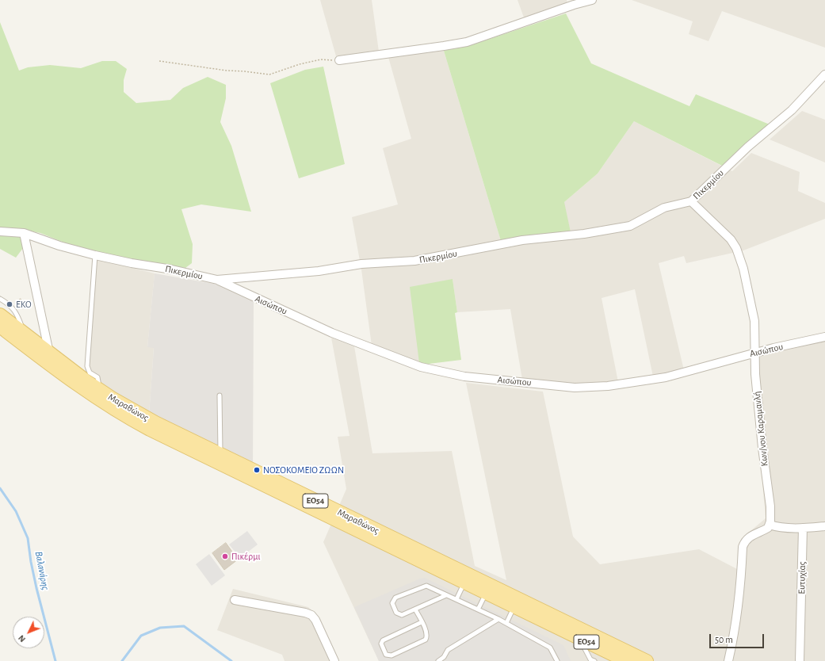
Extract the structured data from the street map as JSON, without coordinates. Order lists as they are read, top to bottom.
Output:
{
  "streets": {
    "main road": ["Μαραθώνος", "ΕΟ54"],
    "street": [
      "Πικερμίου",
      "Αισώπου",
      "Κων/νου Καραμανλή",
      "Ευτυχίας"
    ]
  },
  "crossings": [
    ["Πικερμίου", "Αισώπου"],
    ["Πικερμίου", "Κων/νου Καραμανλή"],
    ["Αισώπου", "Κων/νου Καραμανλή"]
  ],
  "water": ["Βαλανάρης"],
  "places": ["EKO", "ΝΟΣΟΚΟΜΕΙΟ ΖΩΩΝ", "Πικέρμι"],
  "scale_bar": "50 m",
  "north": "bottom left"
}
